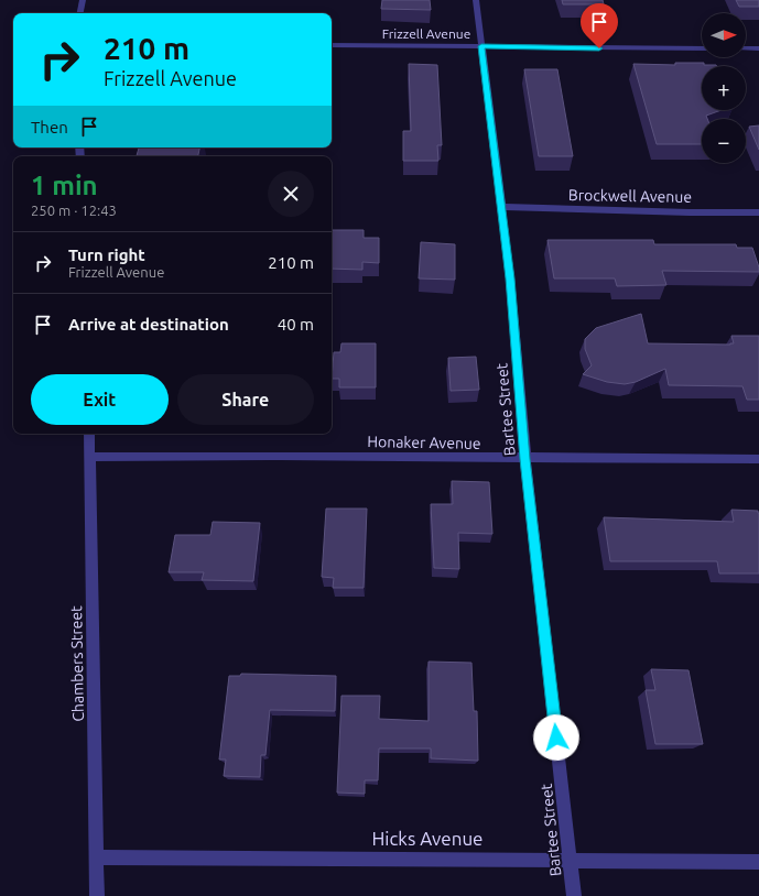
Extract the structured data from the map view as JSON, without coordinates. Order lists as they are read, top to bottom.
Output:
{
  "streets": {
    "street": [
      "Frizzell Avenue",
      "Brockwell Avenue",
      "Bartee Street",
      "Honaker Avenue",
      "Chambers Street",
      "Hicks Avenue"
    ]
  },
  "crossings": [
    ["Frizzell Avenue", "Bartee Street"],
    ["Brockwell Avenue", "Bartee Street"],
    ["Bartee Street", "Honaker Avenue"],
    ["Bartee Street", "Hicks Avenue"],
    ["Honaker Avenue", "Chambers Street"],
    ["Chambers Street", "Hicks Avenue"]
  ],
  "north": "right",
  "page": {
    "map_buttons": ["+", "−"],
    "turn": ["210 m", "Frizzell Avenue"],
    "then": "Then",
    "heading": ["1 min", "250 m · 12:43"],
    "list": [
      {
        "name": "Turn right",
        "note": "Frizzell Avenue",
        "value": "210 m"
      },
      {
        "name": "Arrive at destination",
        "value": "40 m"
      }
    ],
    "buttons": ["Exit", "Share"]
  }
}
